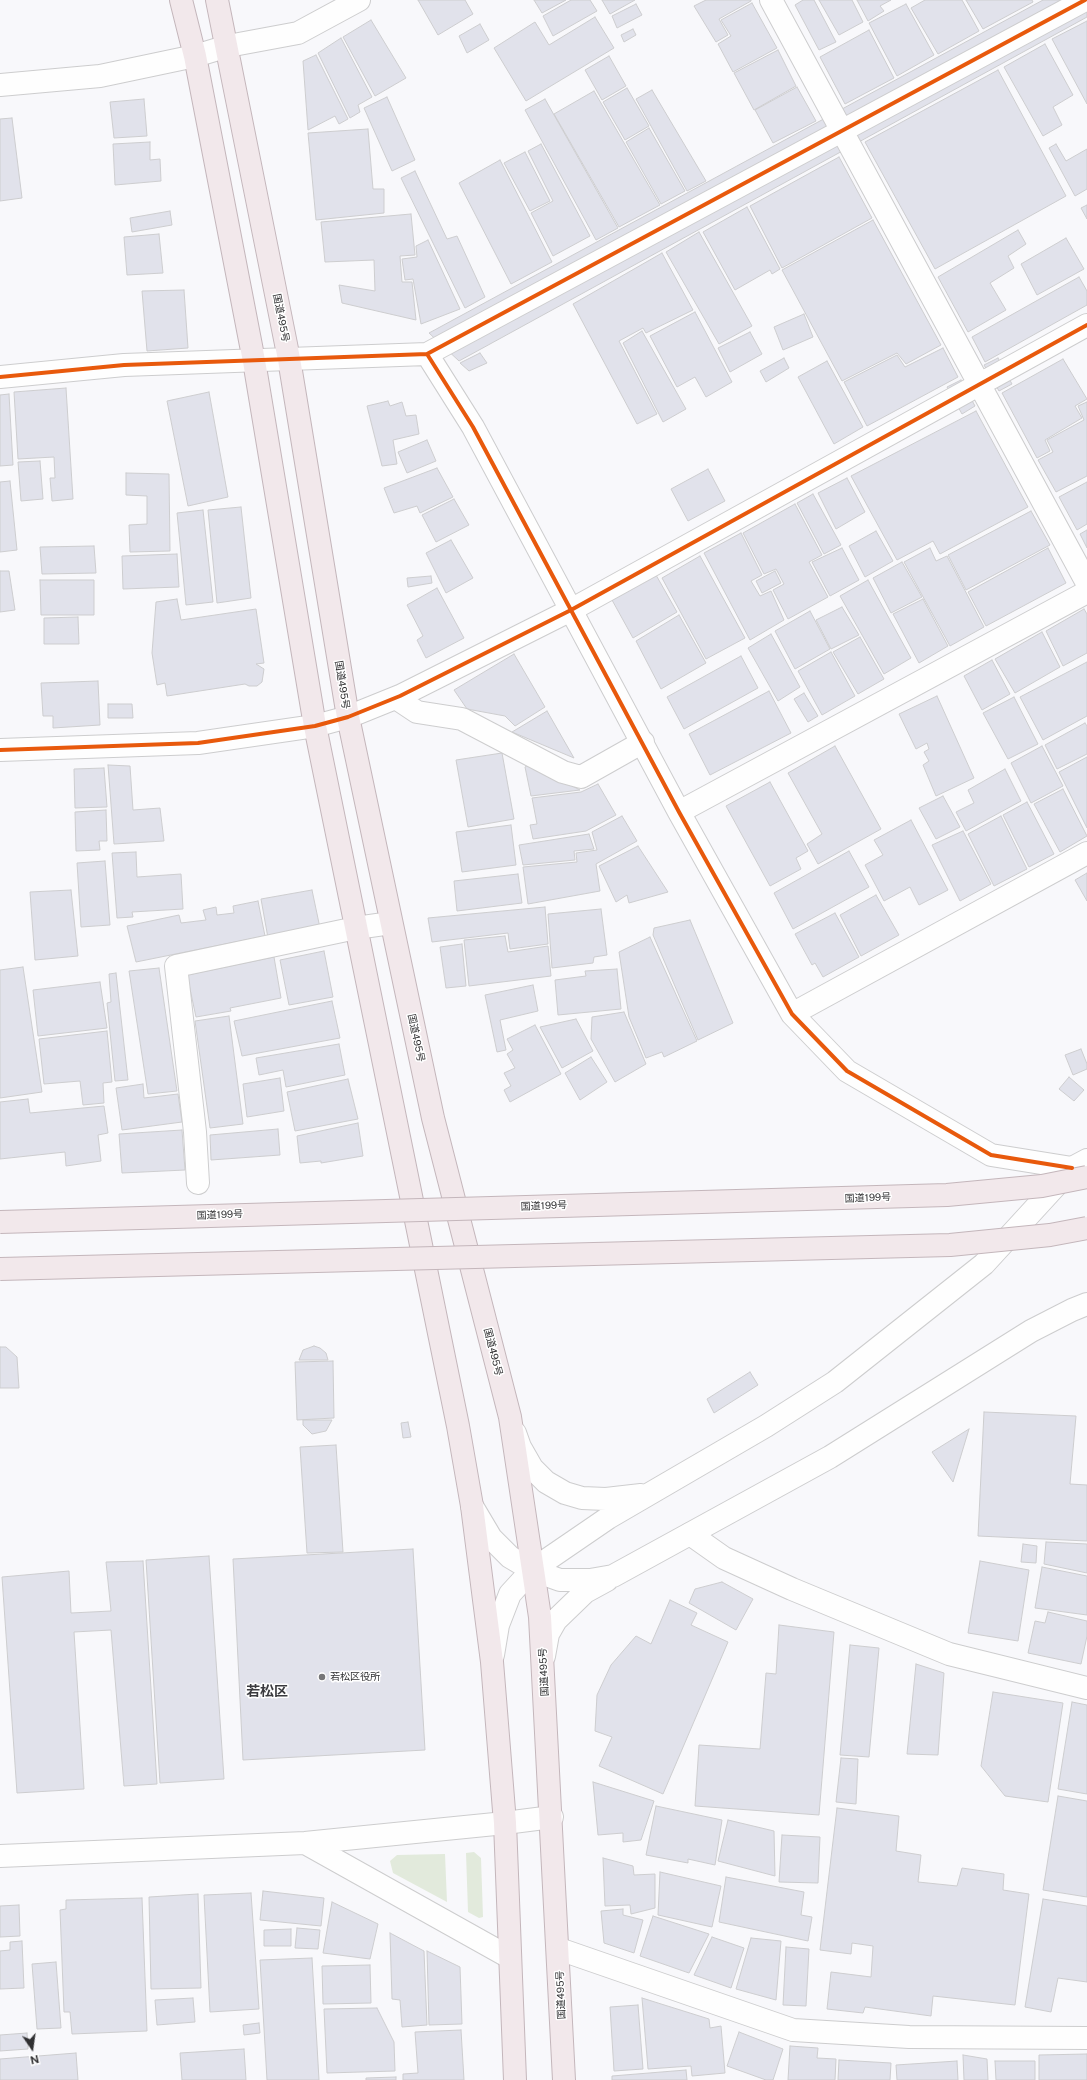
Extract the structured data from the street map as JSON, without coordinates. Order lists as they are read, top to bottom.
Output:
{
  "streets": {
    "highway": ["国道495号", "国道199号"]
  },
  "districts": ["若松区"],
  "places": ["若松区役所"],
  "north": "bottom"
}
